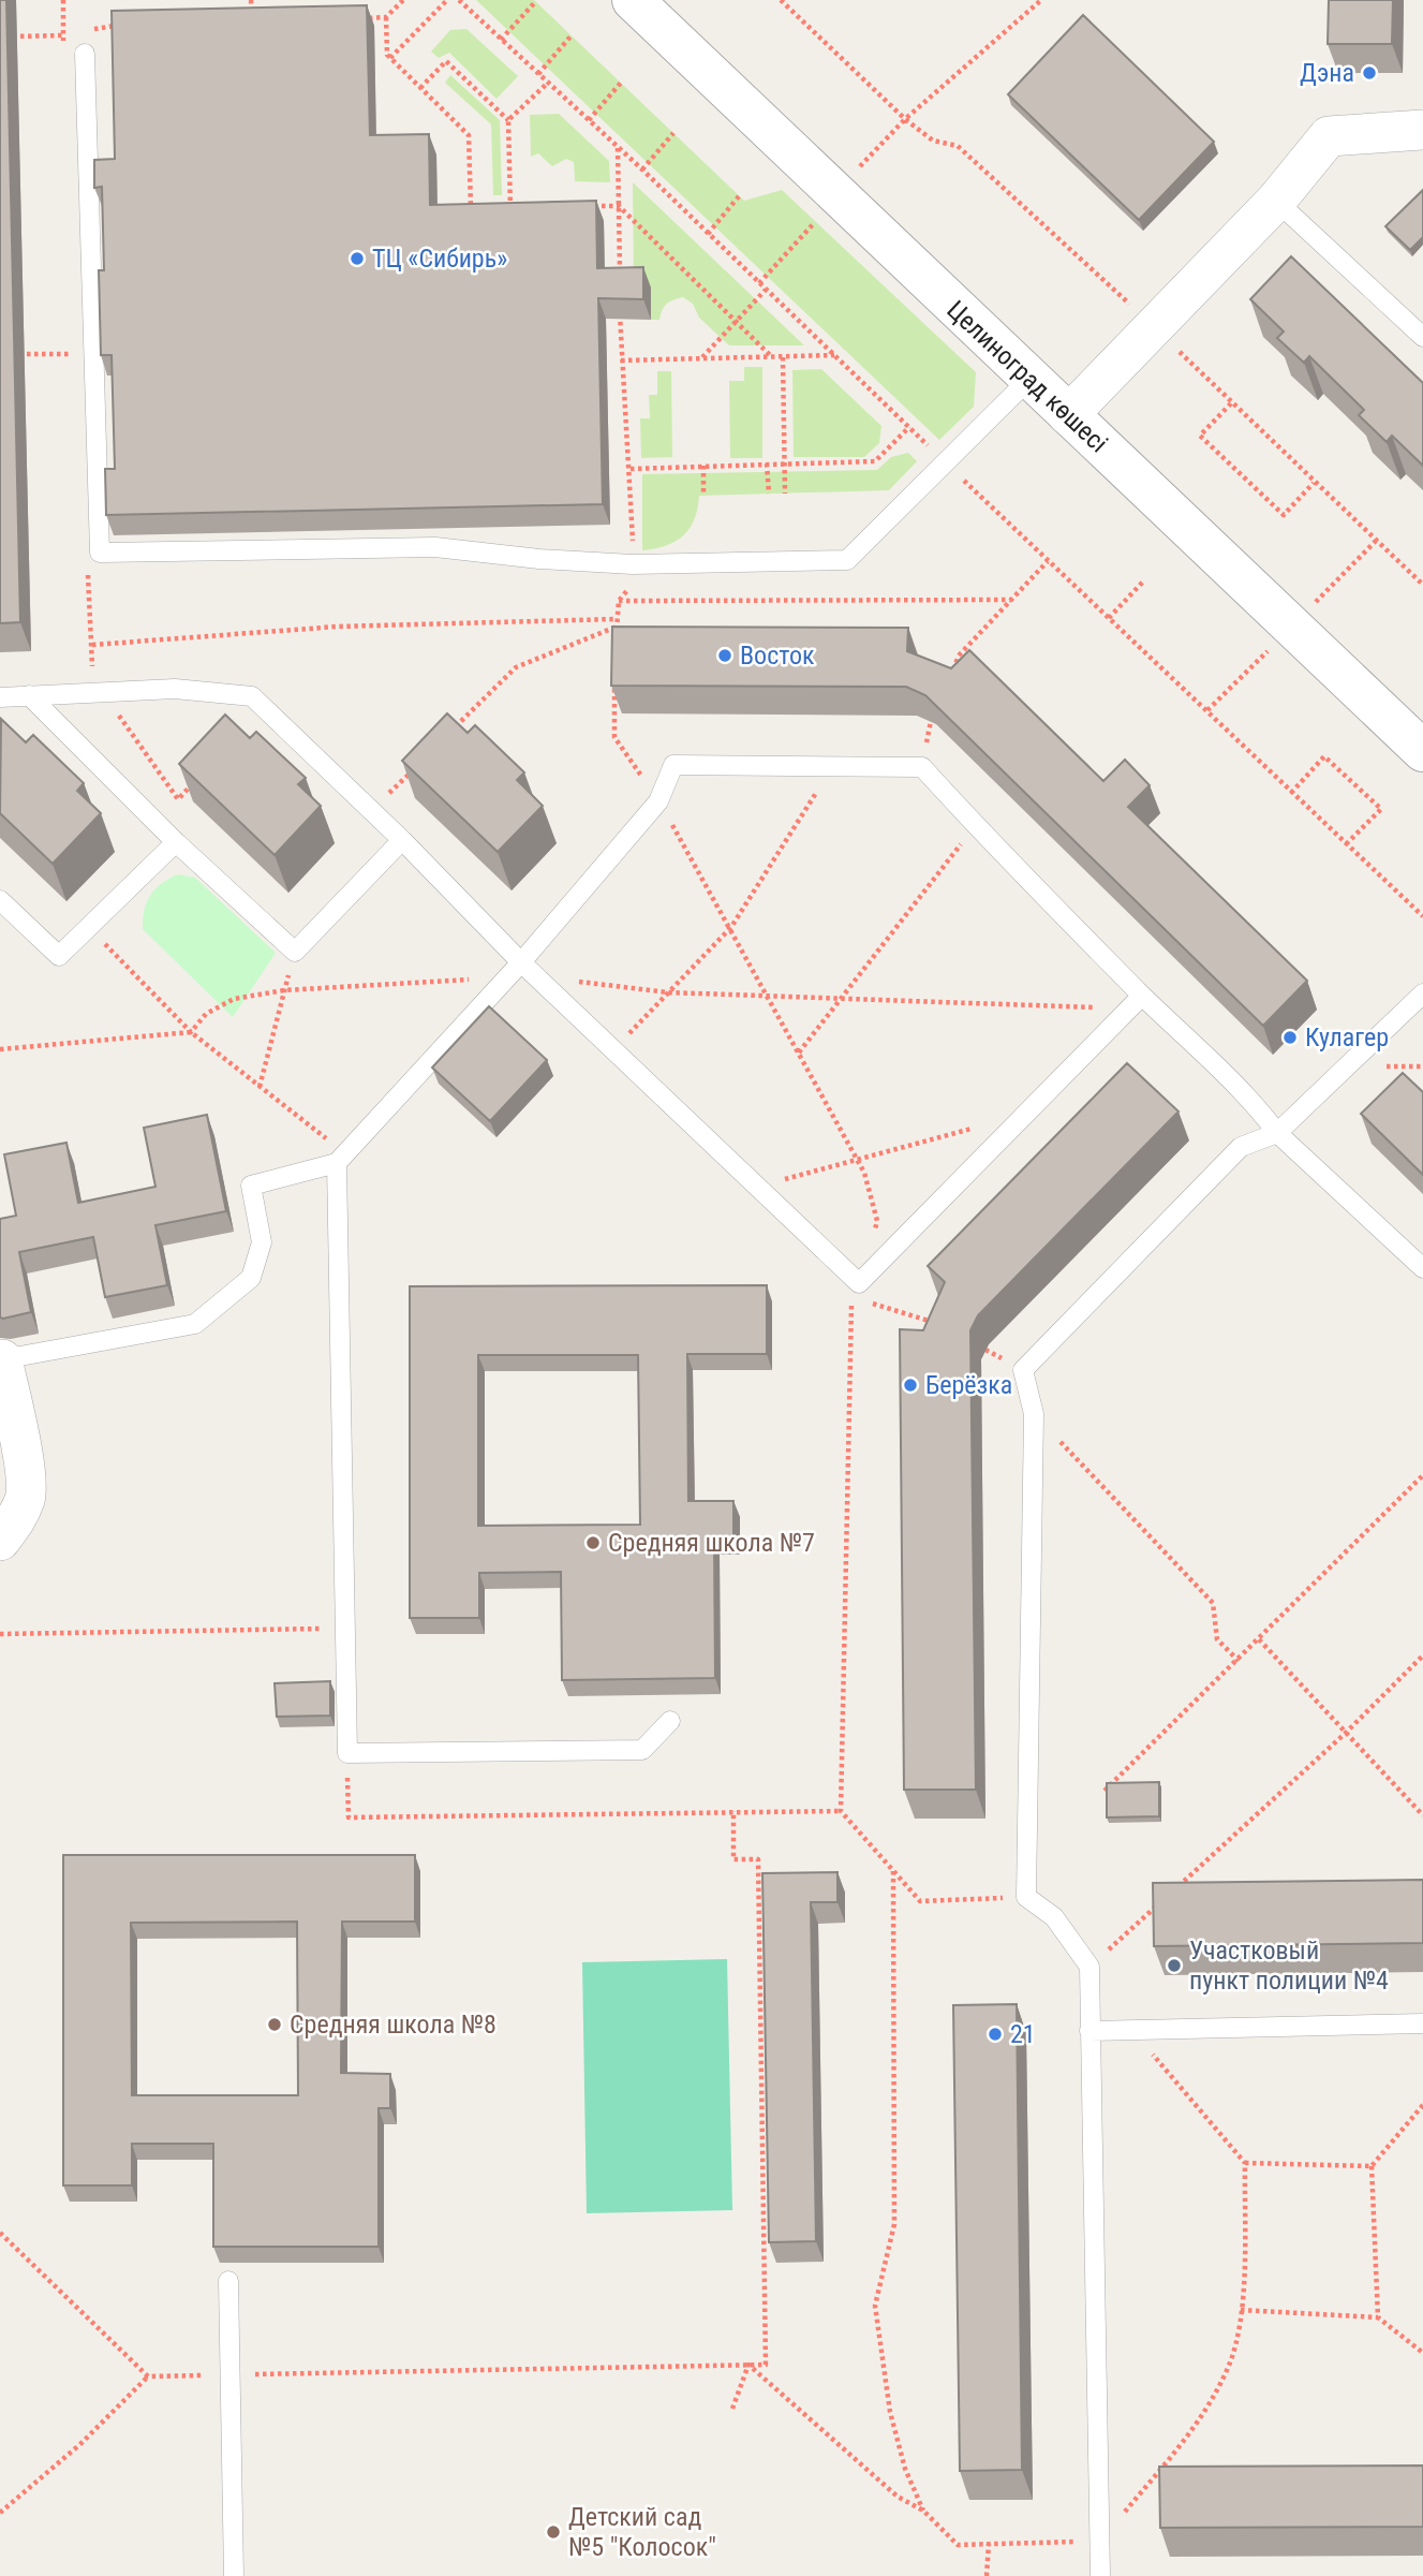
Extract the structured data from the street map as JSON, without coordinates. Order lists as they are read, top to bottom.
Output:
{
  "streets": {
    "street": ["Целиноград көшесі"]
  },
  "places": [
    "Дэна",
    "ТЦ «Сибирь»",
    "Восток",
    "Кулагер",
    "Берёзка",
    "Средняя школа №7",
    "Участковый пункт полиции №4",
    "Средняя школа №8",
    "21",
    "Детский сад №5 \"Колосок\""
  ]
}
